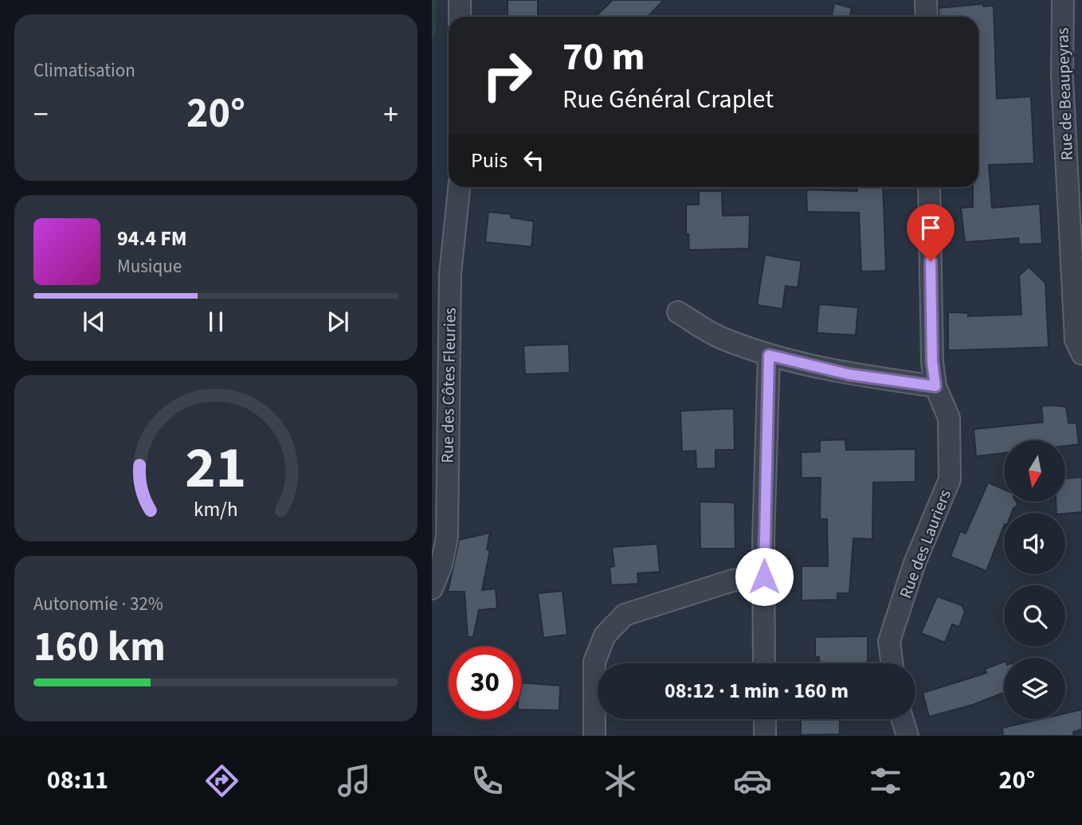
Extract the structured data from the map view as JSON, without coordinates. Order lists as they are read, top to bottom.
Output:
{
  "streets": {
    "street": ["Rue de Beaupeyras", "Rue des Côtes Fleuries", "Rue des Lauriers"]
  },
  "north": "bottom",
  "page": {
    "tile": [
      "Climatisation",
      ["Autonomie · 32%", "160 km"]
    ],
    "turn": ["70 m", "Rue Général Craplet"],
    "heat": ["−", "20°", "+"],
    "then": "Puis",
    "song": ["94.4 FM", "Musique"],
    "limit": "30",
    "trip": "08:12 · 1 min · 160 m",
    "tabs": ["08:11", "20°"],
    "gauge": ["21", "km/h"]
  }
}
